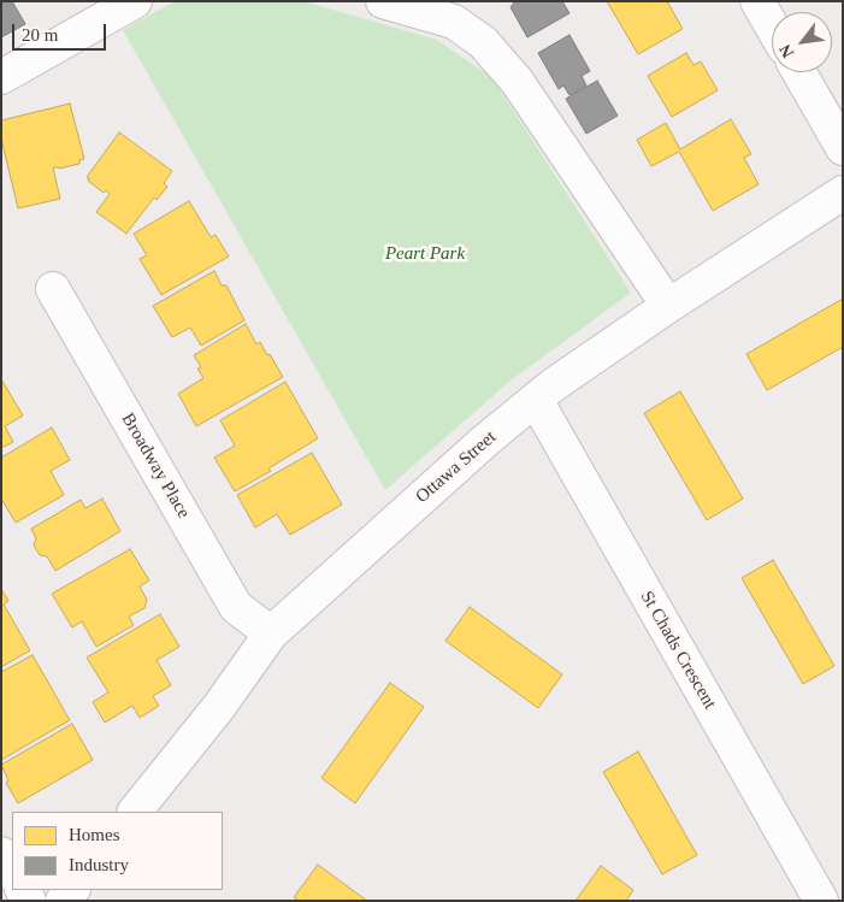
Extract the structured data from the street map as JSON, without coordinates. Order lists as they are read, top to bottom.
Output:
{
  "streets": {
    "street": ["Broadway Place", "Ottawa Street", "St Chads Crescent"]
  },
  "crossings": [
    ["Broadway Place", "Ottawa Street"],
    ["Ottawa Street", "St Chads Crescent"]
  ],
  "parks": ["Peart Park"],
  "legend": ["Homes", "Industry"],
  "scale_bar": "20 m",
  "north": "bottom left"
}
